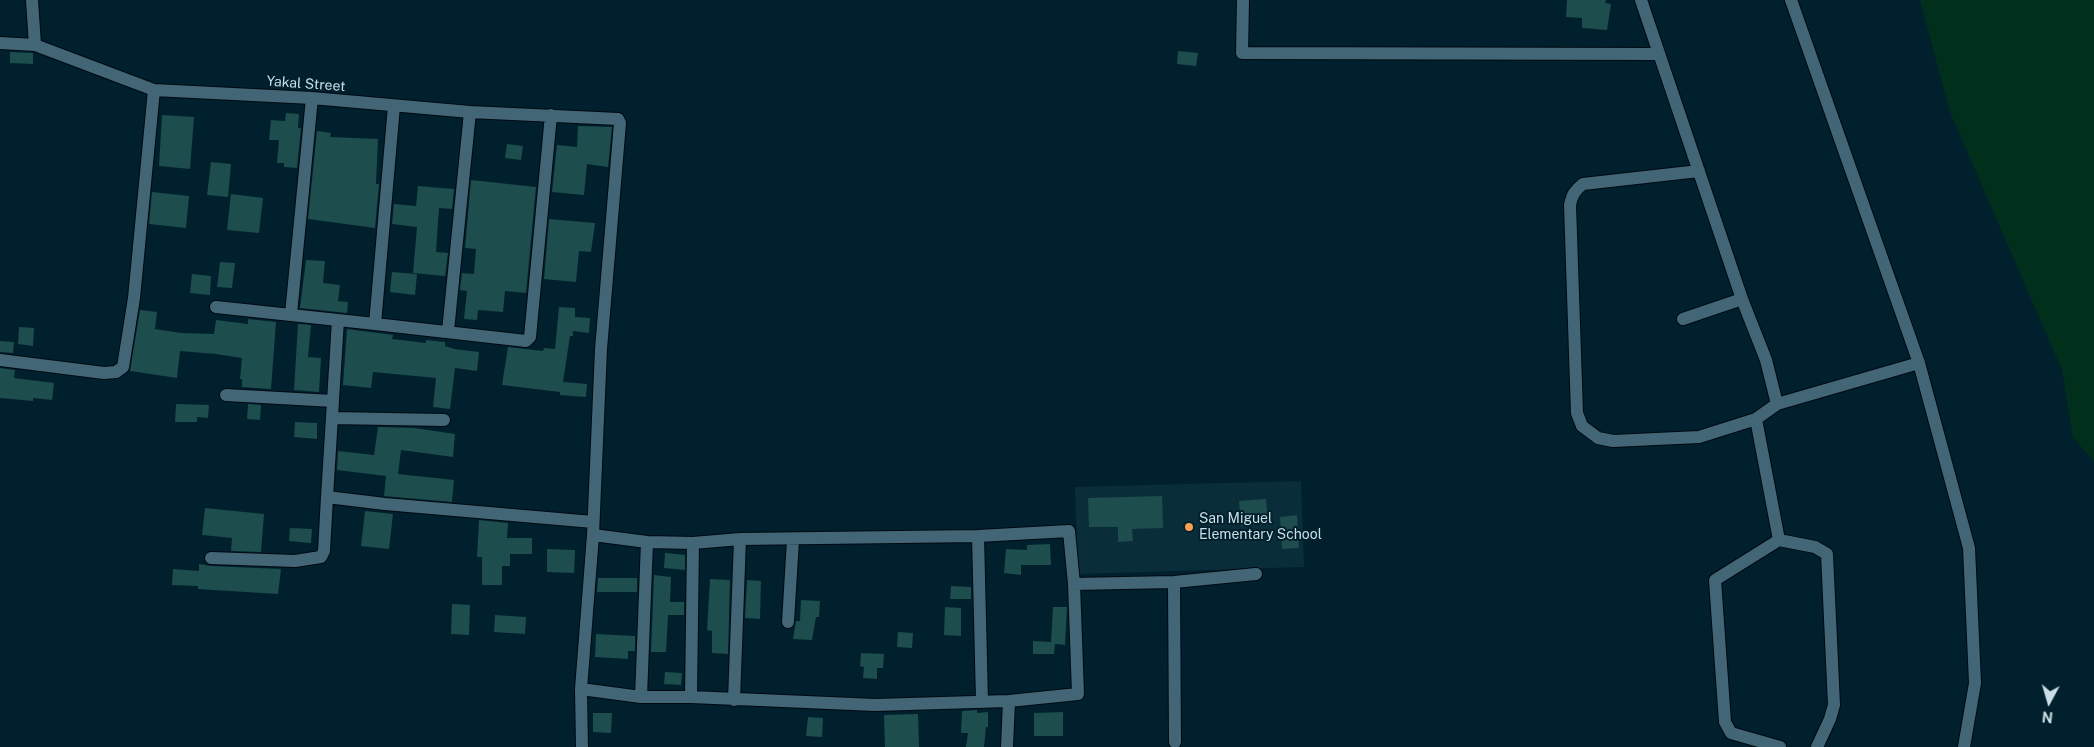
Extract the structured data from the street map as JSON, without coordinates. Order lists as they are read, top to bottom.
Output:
{
  "streets": {
    "street": ["Yakal Street"]
  },
  "places": ["San Miguel Elementary School"],
  "north": "bottom"
}
